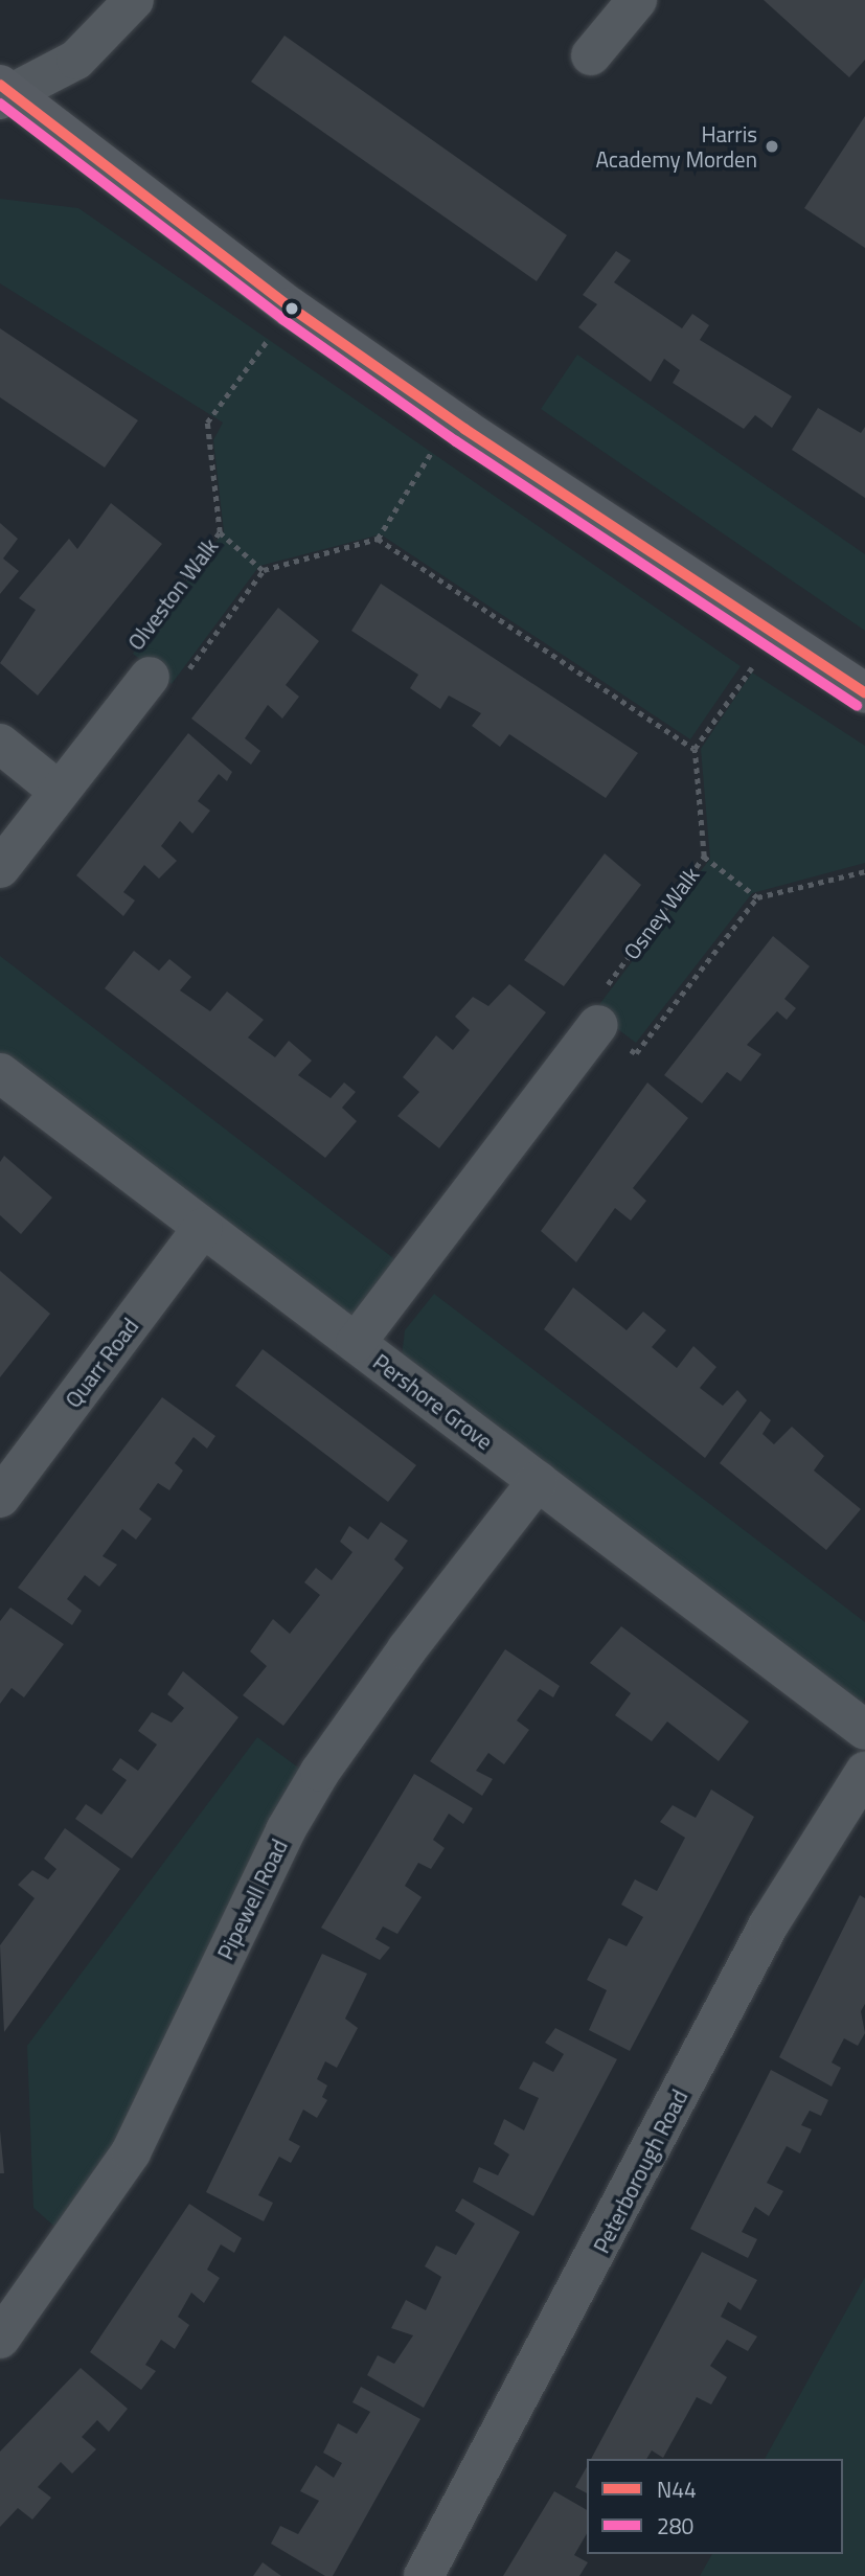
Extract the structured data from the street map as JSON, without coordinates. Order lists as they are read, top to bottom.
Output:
{
  "streets": {
    "street": [
      "Olveston Walk",
      "Quarr Road",
      "Pershore Grove",
      "Pipewell Road",
      "Peterborough Road"
    ],
    "path": ["Osney Walk"]
  },
  "crossings": [
    ["Quarr Road", "Pershore Grove"],
    ["Pershore Grove", "Pipewell Road"]
  ],
  "places": ["Harris Academy Morden"],
  "lines": ["transit line N44", "transit line 280"],
  "legend": ["N44", "280"]
}
